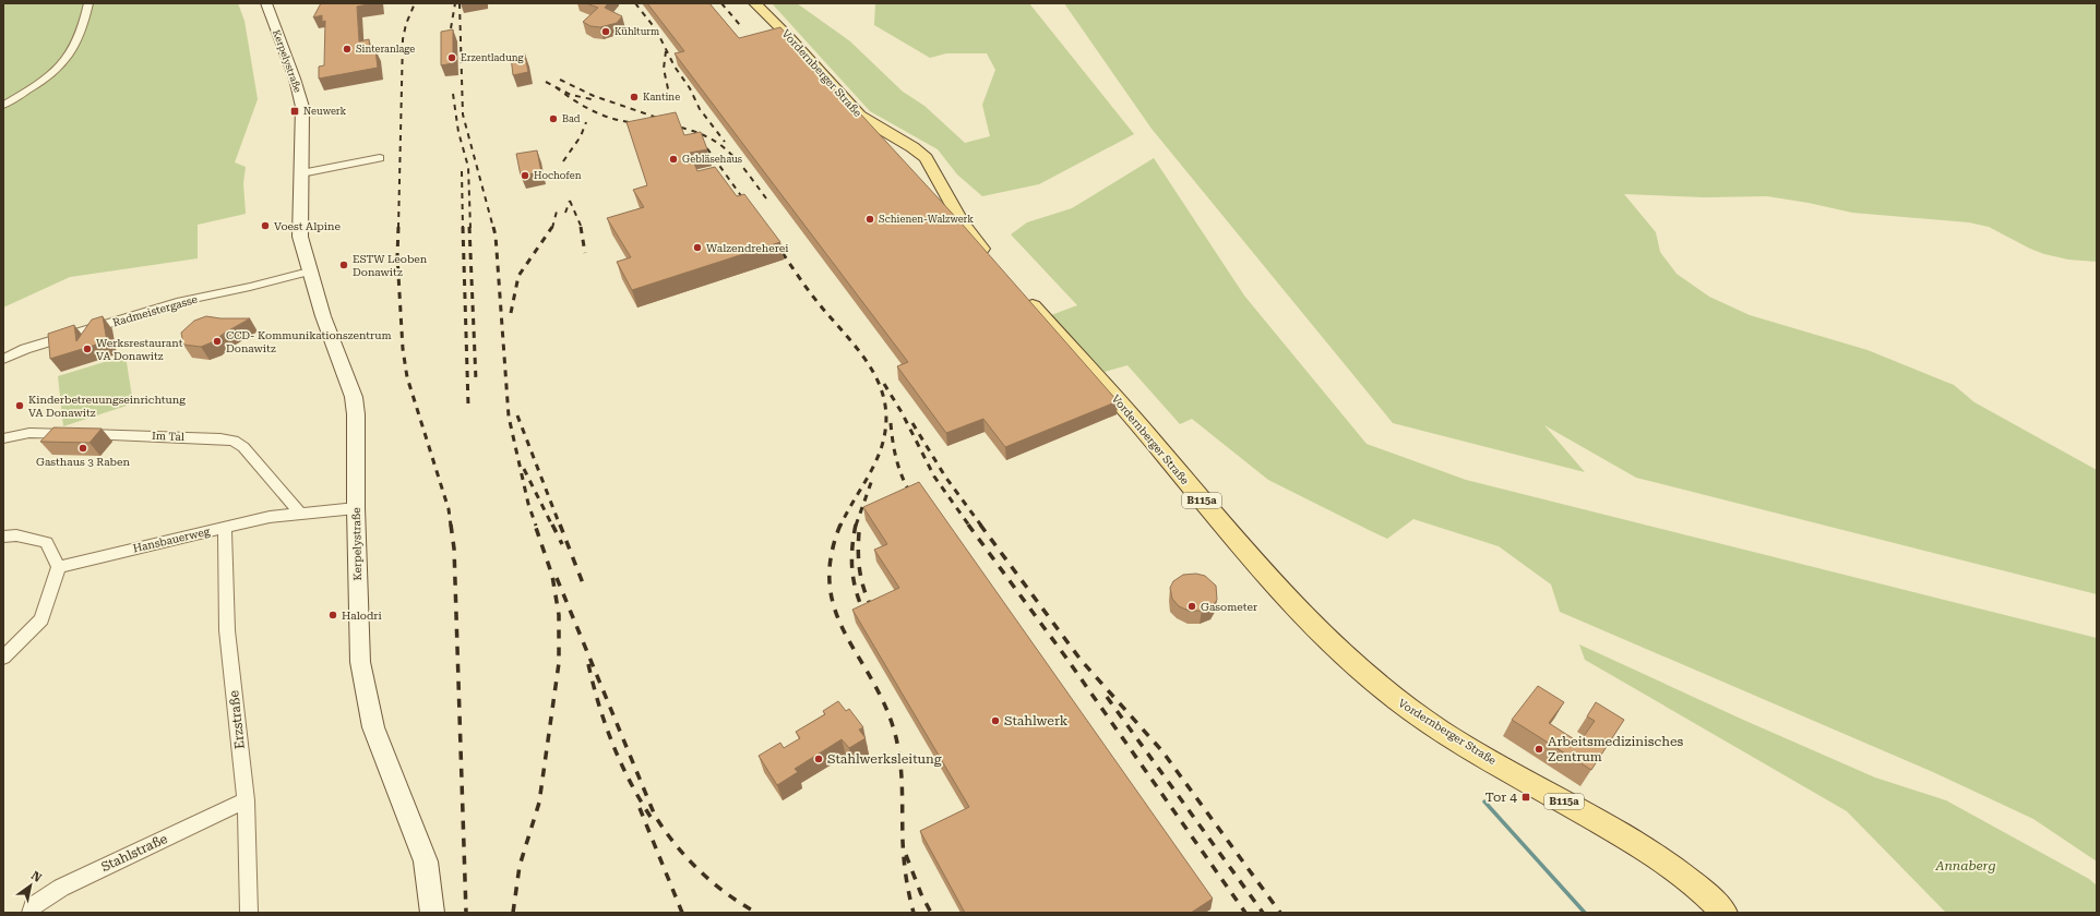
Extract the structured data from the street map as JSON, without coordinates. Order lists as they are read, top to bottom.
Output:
{
  "streets": {
    "main road": ["Kerpelystraße", "Vordernberger Straße", "B115a"],
    "street": [
      "Radmeistergasse",
      "Im Tal",
      "Hansbauerweg",
      "Erzstraße",
      "Stahlstraße"
    ]
  },
  "crossings": [
    ["Kerpelystraße", "Radmeistergasse"],
    ["Kerpelystraße", "Hansbauerweg"],
    ["Im Tal", "Hansbauerweg"],
    ["Hansbauerweg", "Erzstraße"],
    ["Erzstraße", "Stahlstraße"]
  ],
  "parks": ["Annaberg"],
  "places": {
    "other": [
      "Kühlturm",
      "Sinteranlage",
      "Erzentladung",
      "Kantine",
      "Bad",
      "Gebläsehaus",
      "Hochofen",
      "Schienen-Walzwerk",
      "Voest Alpine",
      "Walzendreherei",
      "ESTW Leoben Donawitz",
      "CCD- Kommunikationszentrum Donawitz",
      "Werksrestaurant VA Donawitz",
      "Kinderbetreuungseinrichtung VA Donawitz",
      "Gasthaus 3 Raben",
      "Gasometer",
      "Halodri",
      "Stahlwerk",
      "Arbeitsmedizinisches Zentrum",
      "Stahlwerksleitung"
    ],
    "transit": ["Neuwerk", "Tor 4"]
  },
  "north": "top right"
}
